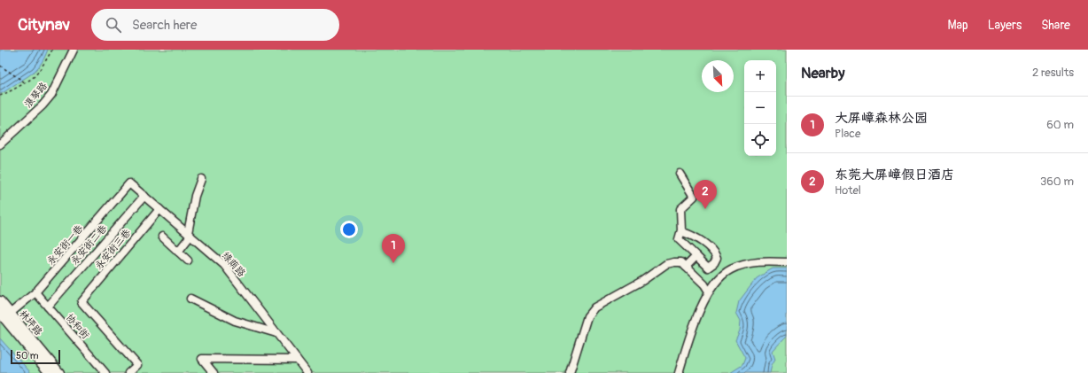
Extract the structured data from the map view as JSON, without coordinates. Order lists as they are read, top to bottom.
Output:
{
  "streets": {
    "main road": ["林坪路"],
    "street": [
      "浪琴路",
      "永安街一巷",
      "永安街二巷",
      "永安街三巷",
      "绿荫路",
      "协和街"
    ]
  },
  "crossings": [
    ["永安街一巷", "绿荫路"],
    ["永安街一巷", "林坪路"],
    ["永安街一巷", "协和街"],
    ["永安街二巷", "绿荫路"],
    ["永安街二巷", "协和街"],
    ["永安街三巷", "绿荫路"]
  ],
  "scale_bar": "50 m",
  "north": "bottom right",
  "page": {
    "header": "Citynav",
    "search": "Search here",
    "nav": ["Map", "Layers", "Share"],
    "heading": ["Nearby", "2 results"],
    "map_buttons": ["+", "−"],
    "list": [
      {
        "mark": "1",
        "name": "大屏嶂森林公园",
        "note": "Place",
        "value": "60 m"
      },
      {
        "mark": "2",
        "name": "东莞大屏嶂假日酒店",
        "note": "Hotel",
        "value": "360 m"
      }
    ],
    "pins": ["2", "1"],
    "scale": "50 m"
  }
}
